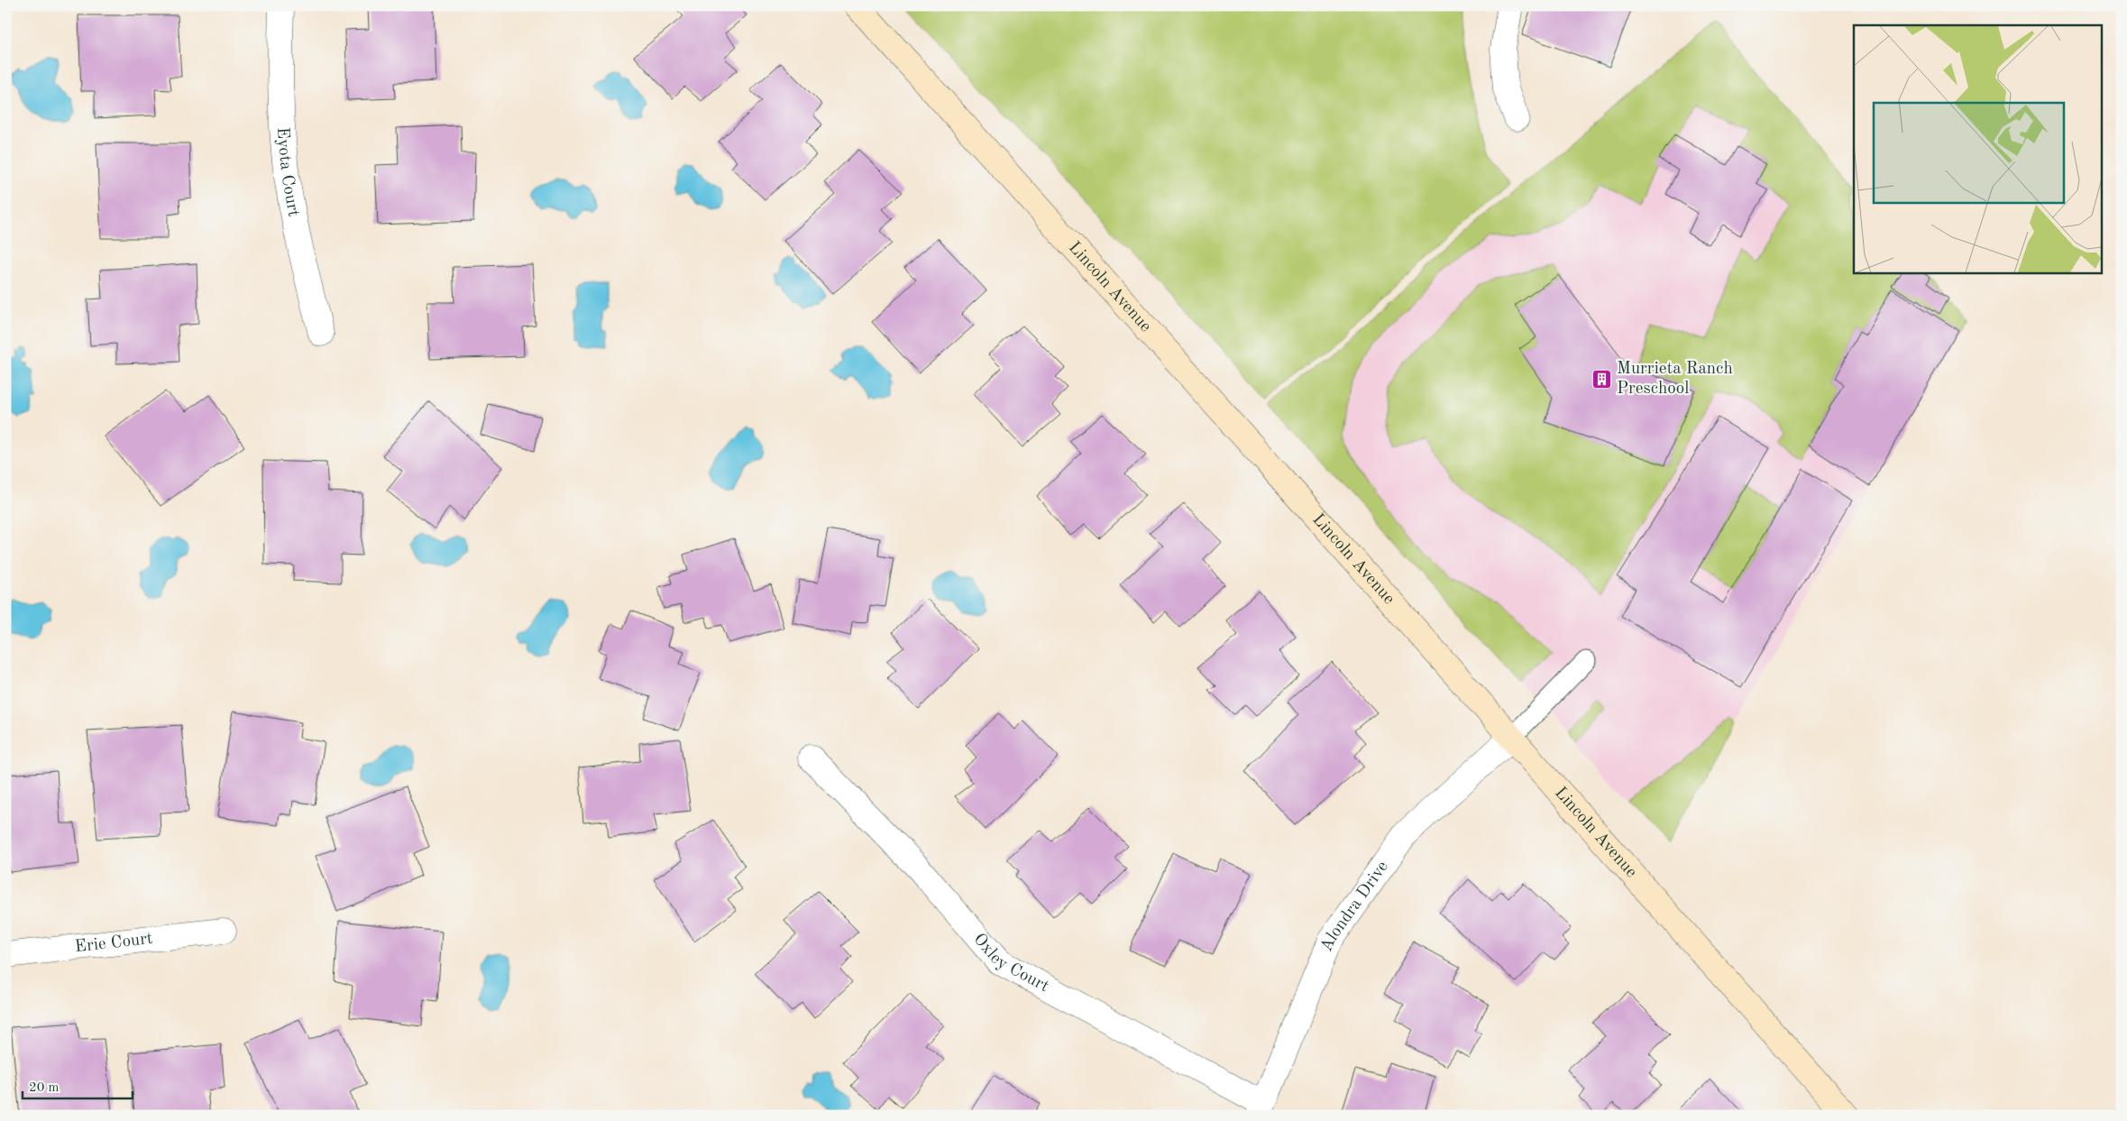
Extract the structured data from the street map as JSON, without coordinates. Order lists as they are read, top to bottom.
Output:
{
  "streets": {
    "street": [
      "Eyota Court",
      "Lincoln Avenue",
      "Alondra Drive",
      "Erie Court",
      "Oxley Court"
    ]
  },
  "crossings": [
    ["Lincoln Avenue", "Alondra Drive"],
    ["Alondra Drive", "Oxley Court"]
  ],
  "places": {
    "building": ["Murrieta Ranch Preschool"]
  },
  "scale_bar": "20 m"
}
